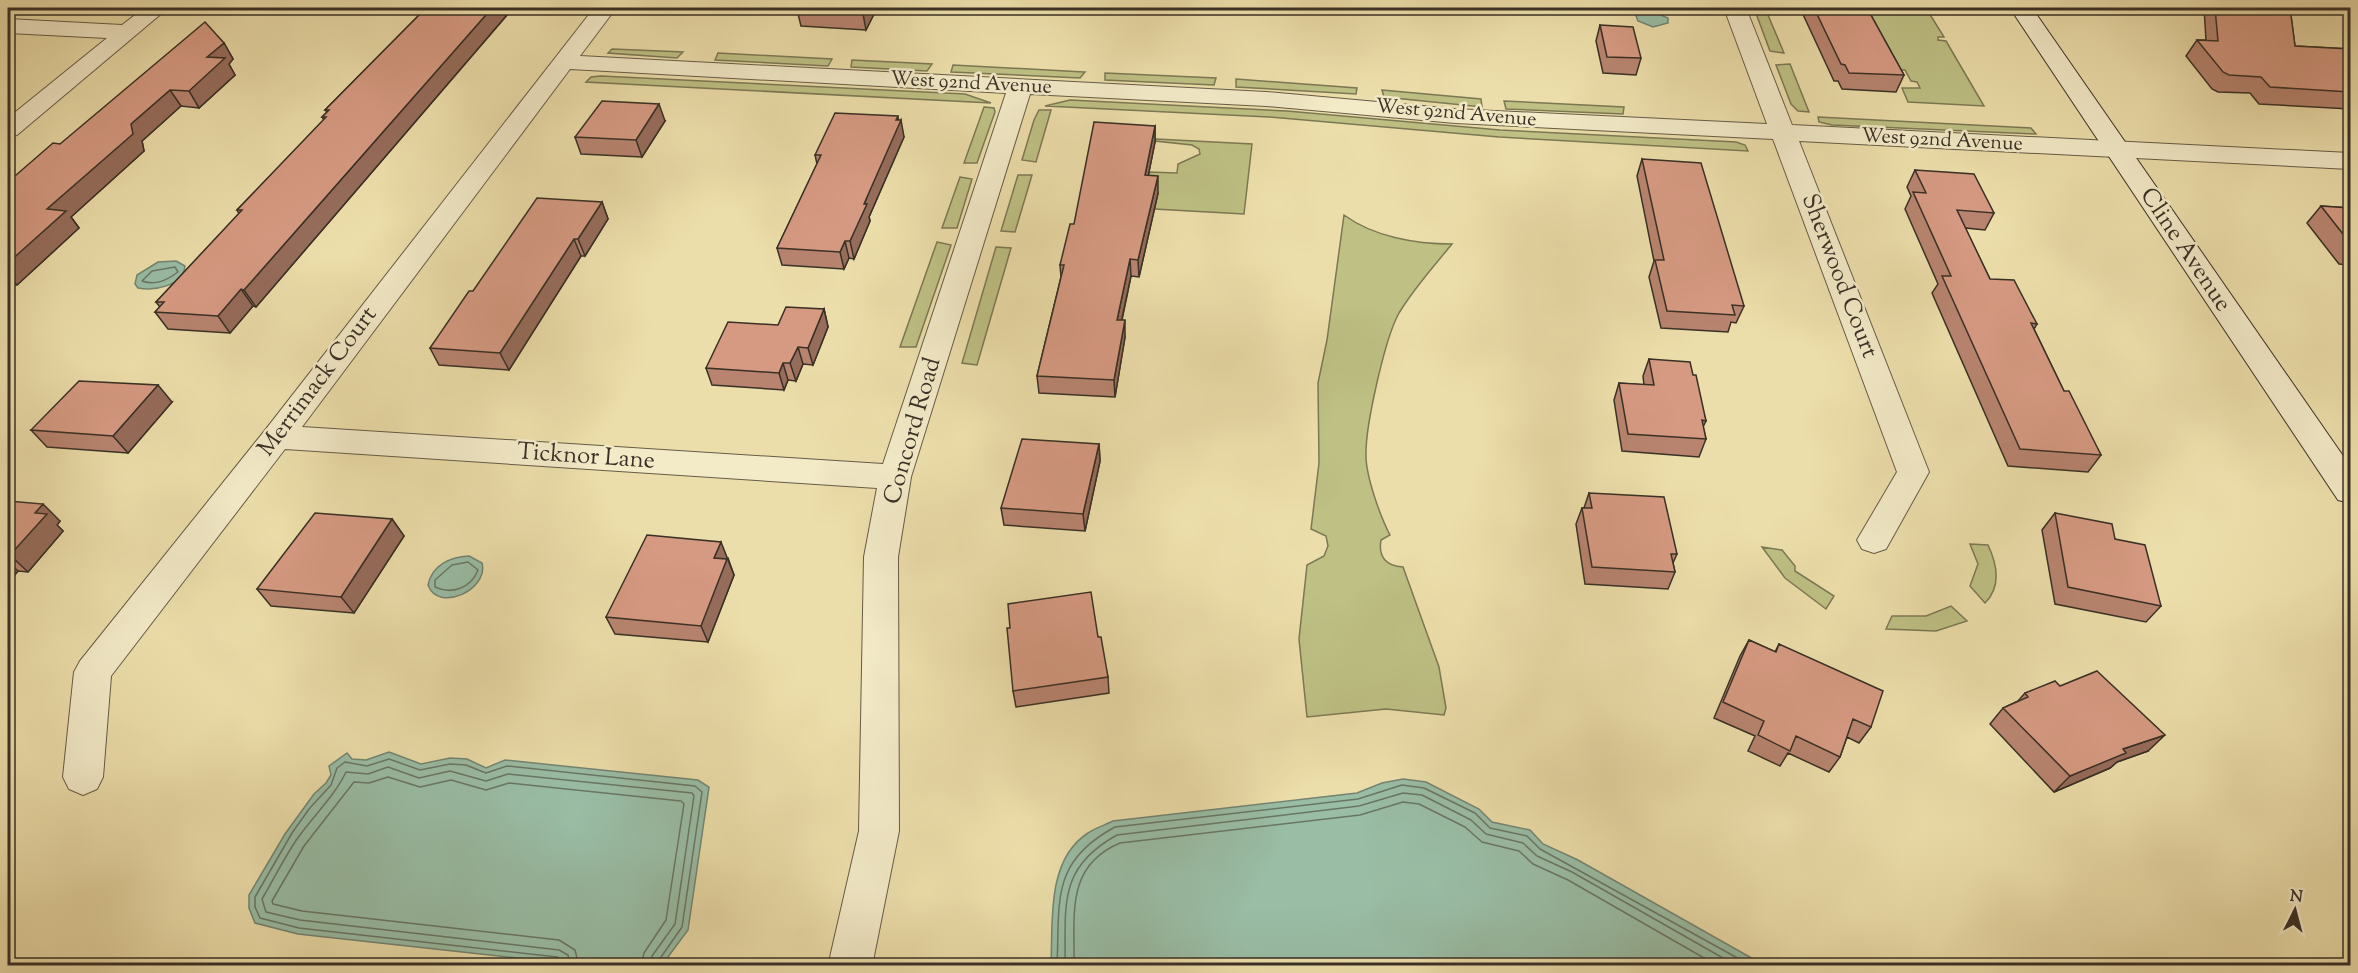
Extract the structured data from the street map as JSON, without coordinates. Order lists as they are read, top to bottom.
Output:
{
  "streets": {
    "street": [
      "West 92nd Avenue",
      "Cline Avenue",
      "Sherwood Court",
      "Merrimack Court",
      "Concord Road",
      "Ticknor Lane"
    ]
  },
  "crossings": [
    ["West 92nd Avenue", "Cline Avenue"],
    ["West 92nd Avenue", "Sherwood Court"],
    ["West 92nd Avenue", "Merrimack Court"],
    ["West 92nd Avenue", "Concord Road"],
    ["Merrimack Court", "Ticknor Lane"],
    ["Concord Road", "Ticknor Lane"]
  ],
  "north": "top"
}
